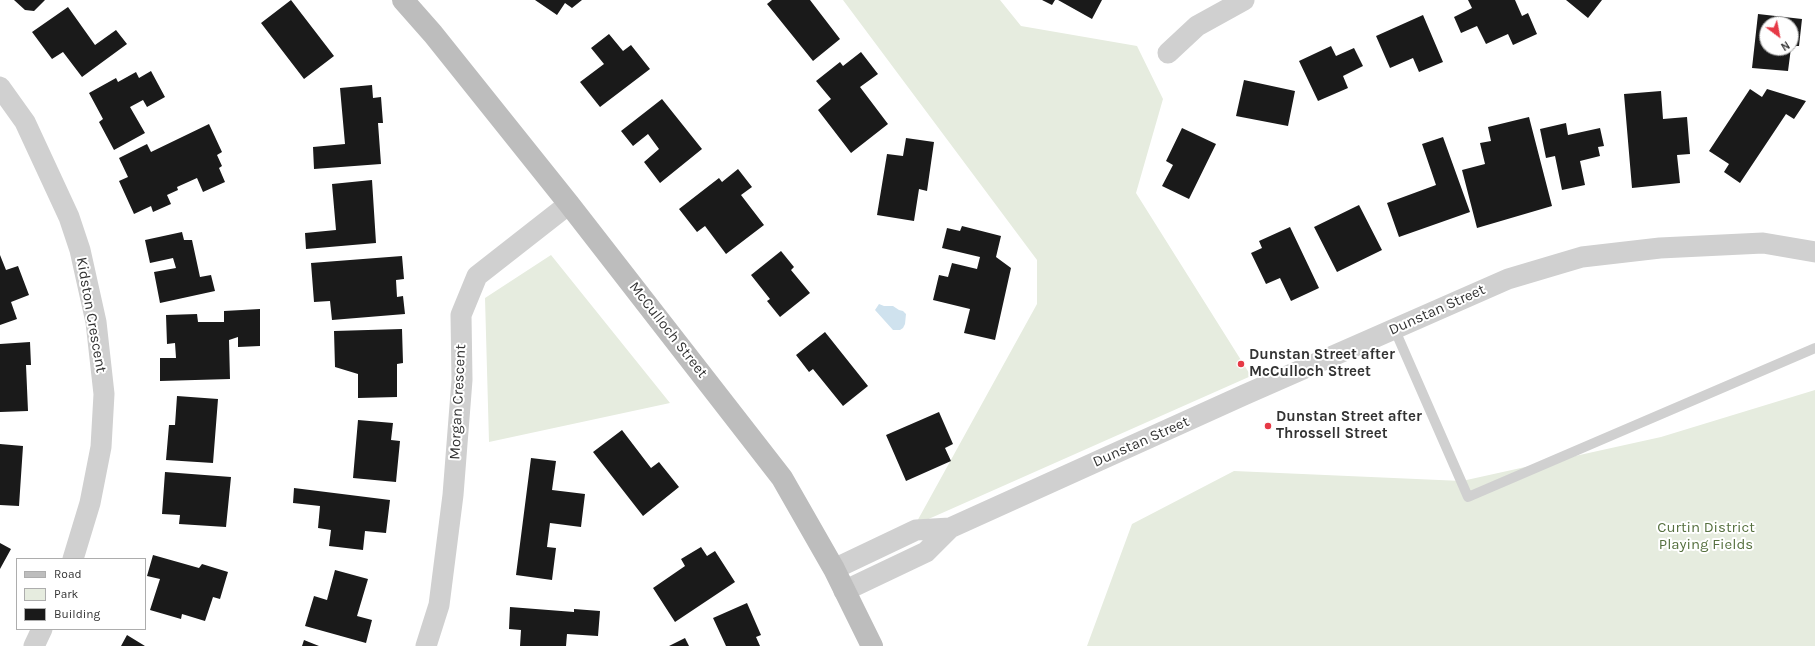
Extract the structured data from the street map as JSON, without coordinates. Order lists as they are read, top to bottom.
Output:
{
  "streets": {
    "main road": ["McCulloch Street"],
    "street": ["Dunstan Street", "Kidston Crescent", "Morgan Crescent"]
  },
  "crossings": [
    ["Dunstan Street", "McCulloch Street"],
    ["McCulloch Street", "Morgan Crescent"]
  ],
  "parks": ["Curtin District Playing Fields"],
  "places": ["Dunstan Street after McCulloch Street", "Dunstan Street after Throssell Street"],
  "legend": ["Road", "Park", "Building"],
  "north": "bottom right"
}
